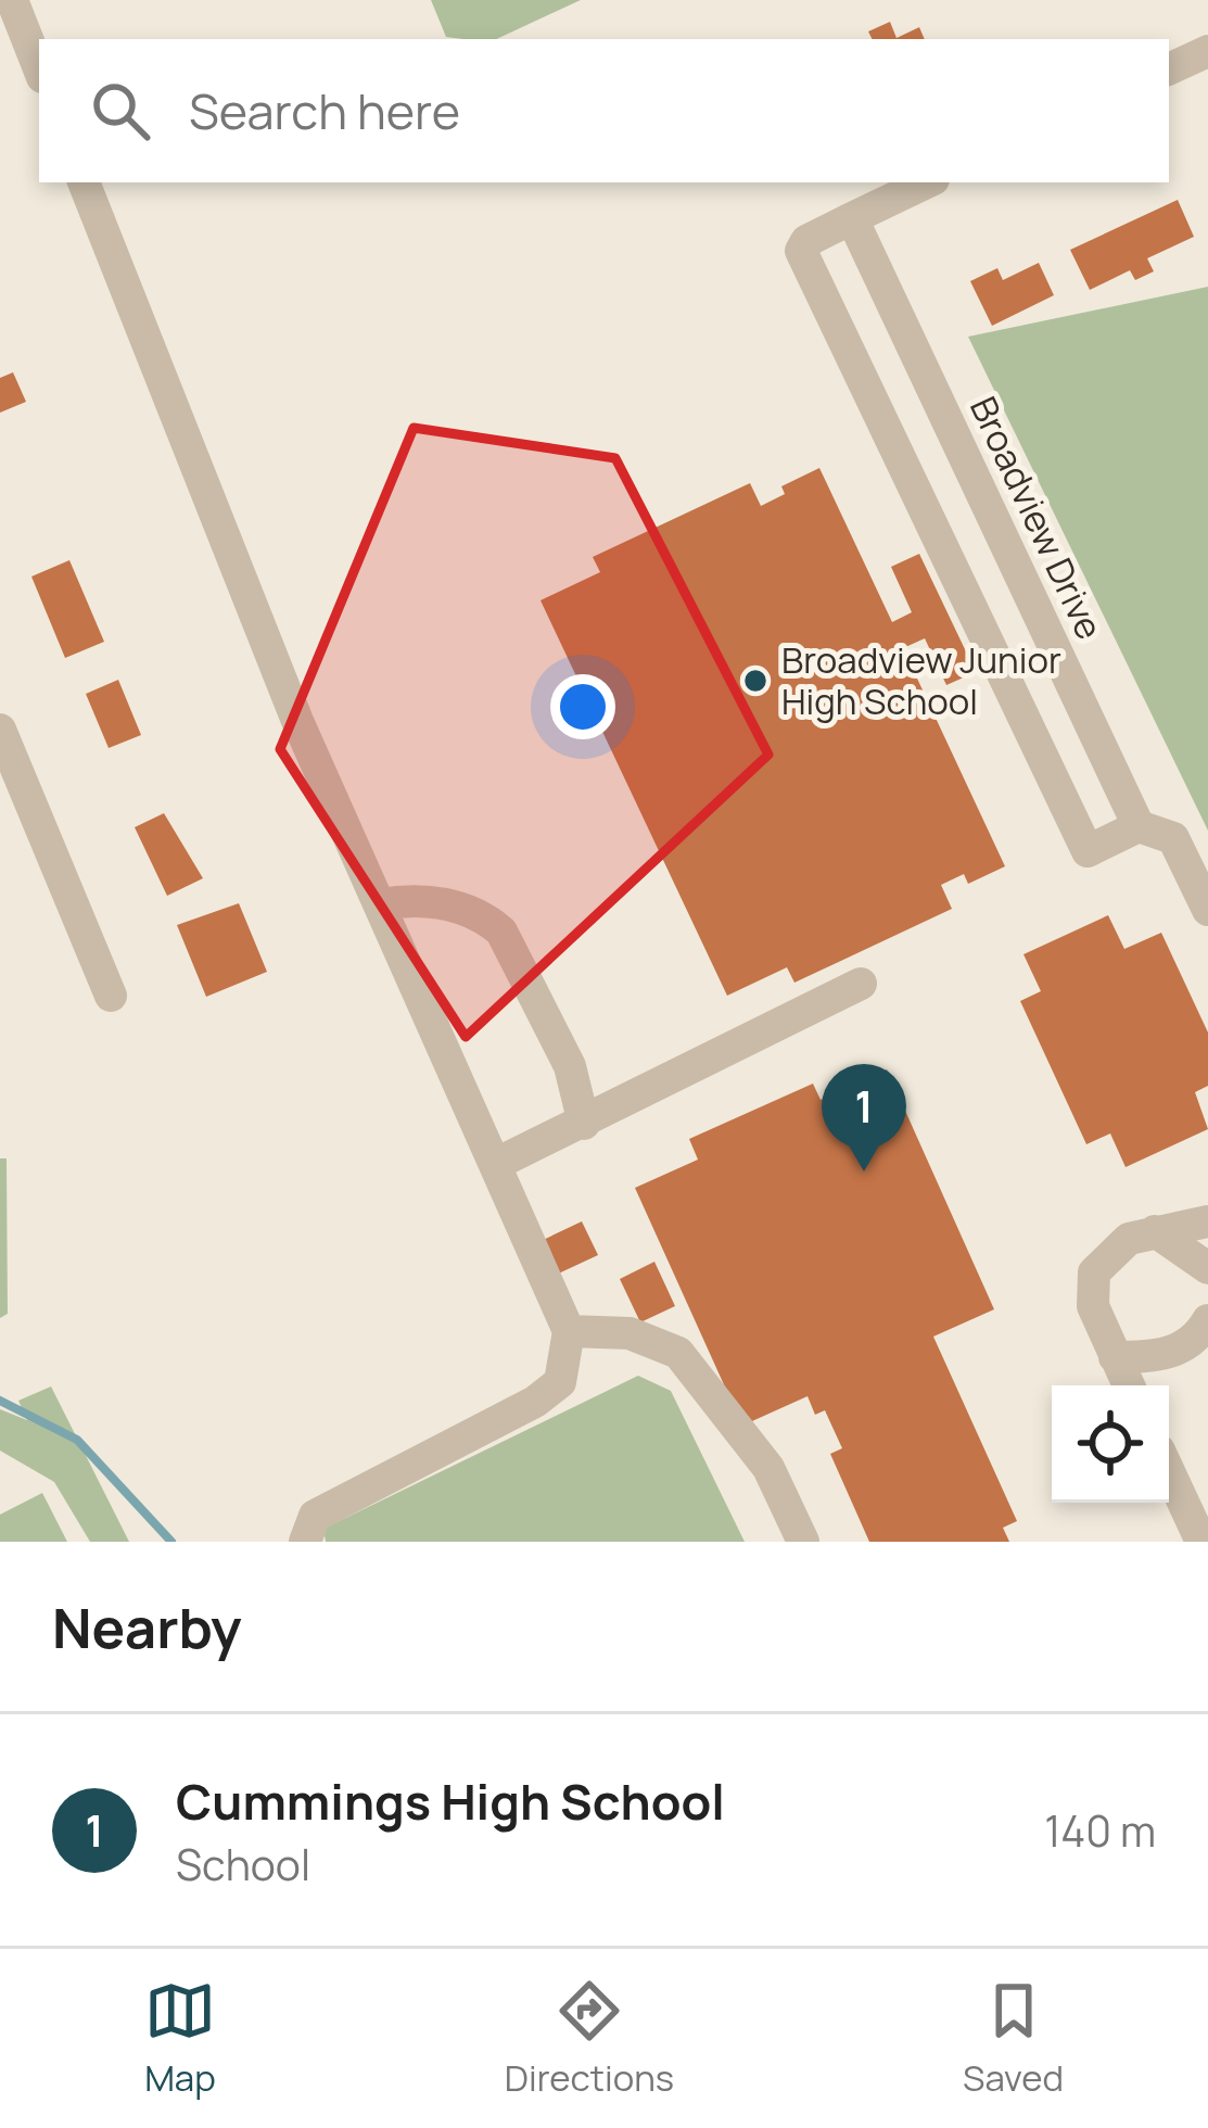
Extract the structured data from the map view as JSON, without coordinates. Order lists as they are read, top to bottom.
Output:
{
  "streets": {
    "street": ["Broadview Drive"]
  },
  "places": ["Broadview Junior High School"],
  "page": {
    "search": "Search here",
    "pins": "1",
    "heading": "Nearby",
    "list": [
      {
        "mark": "1",
        "name": "Cummings High School",
        "note": "School",
        "value": "140 m"
      }
    ],
    "nav": ["Map", "Directions", "Saved"]
  }
}
